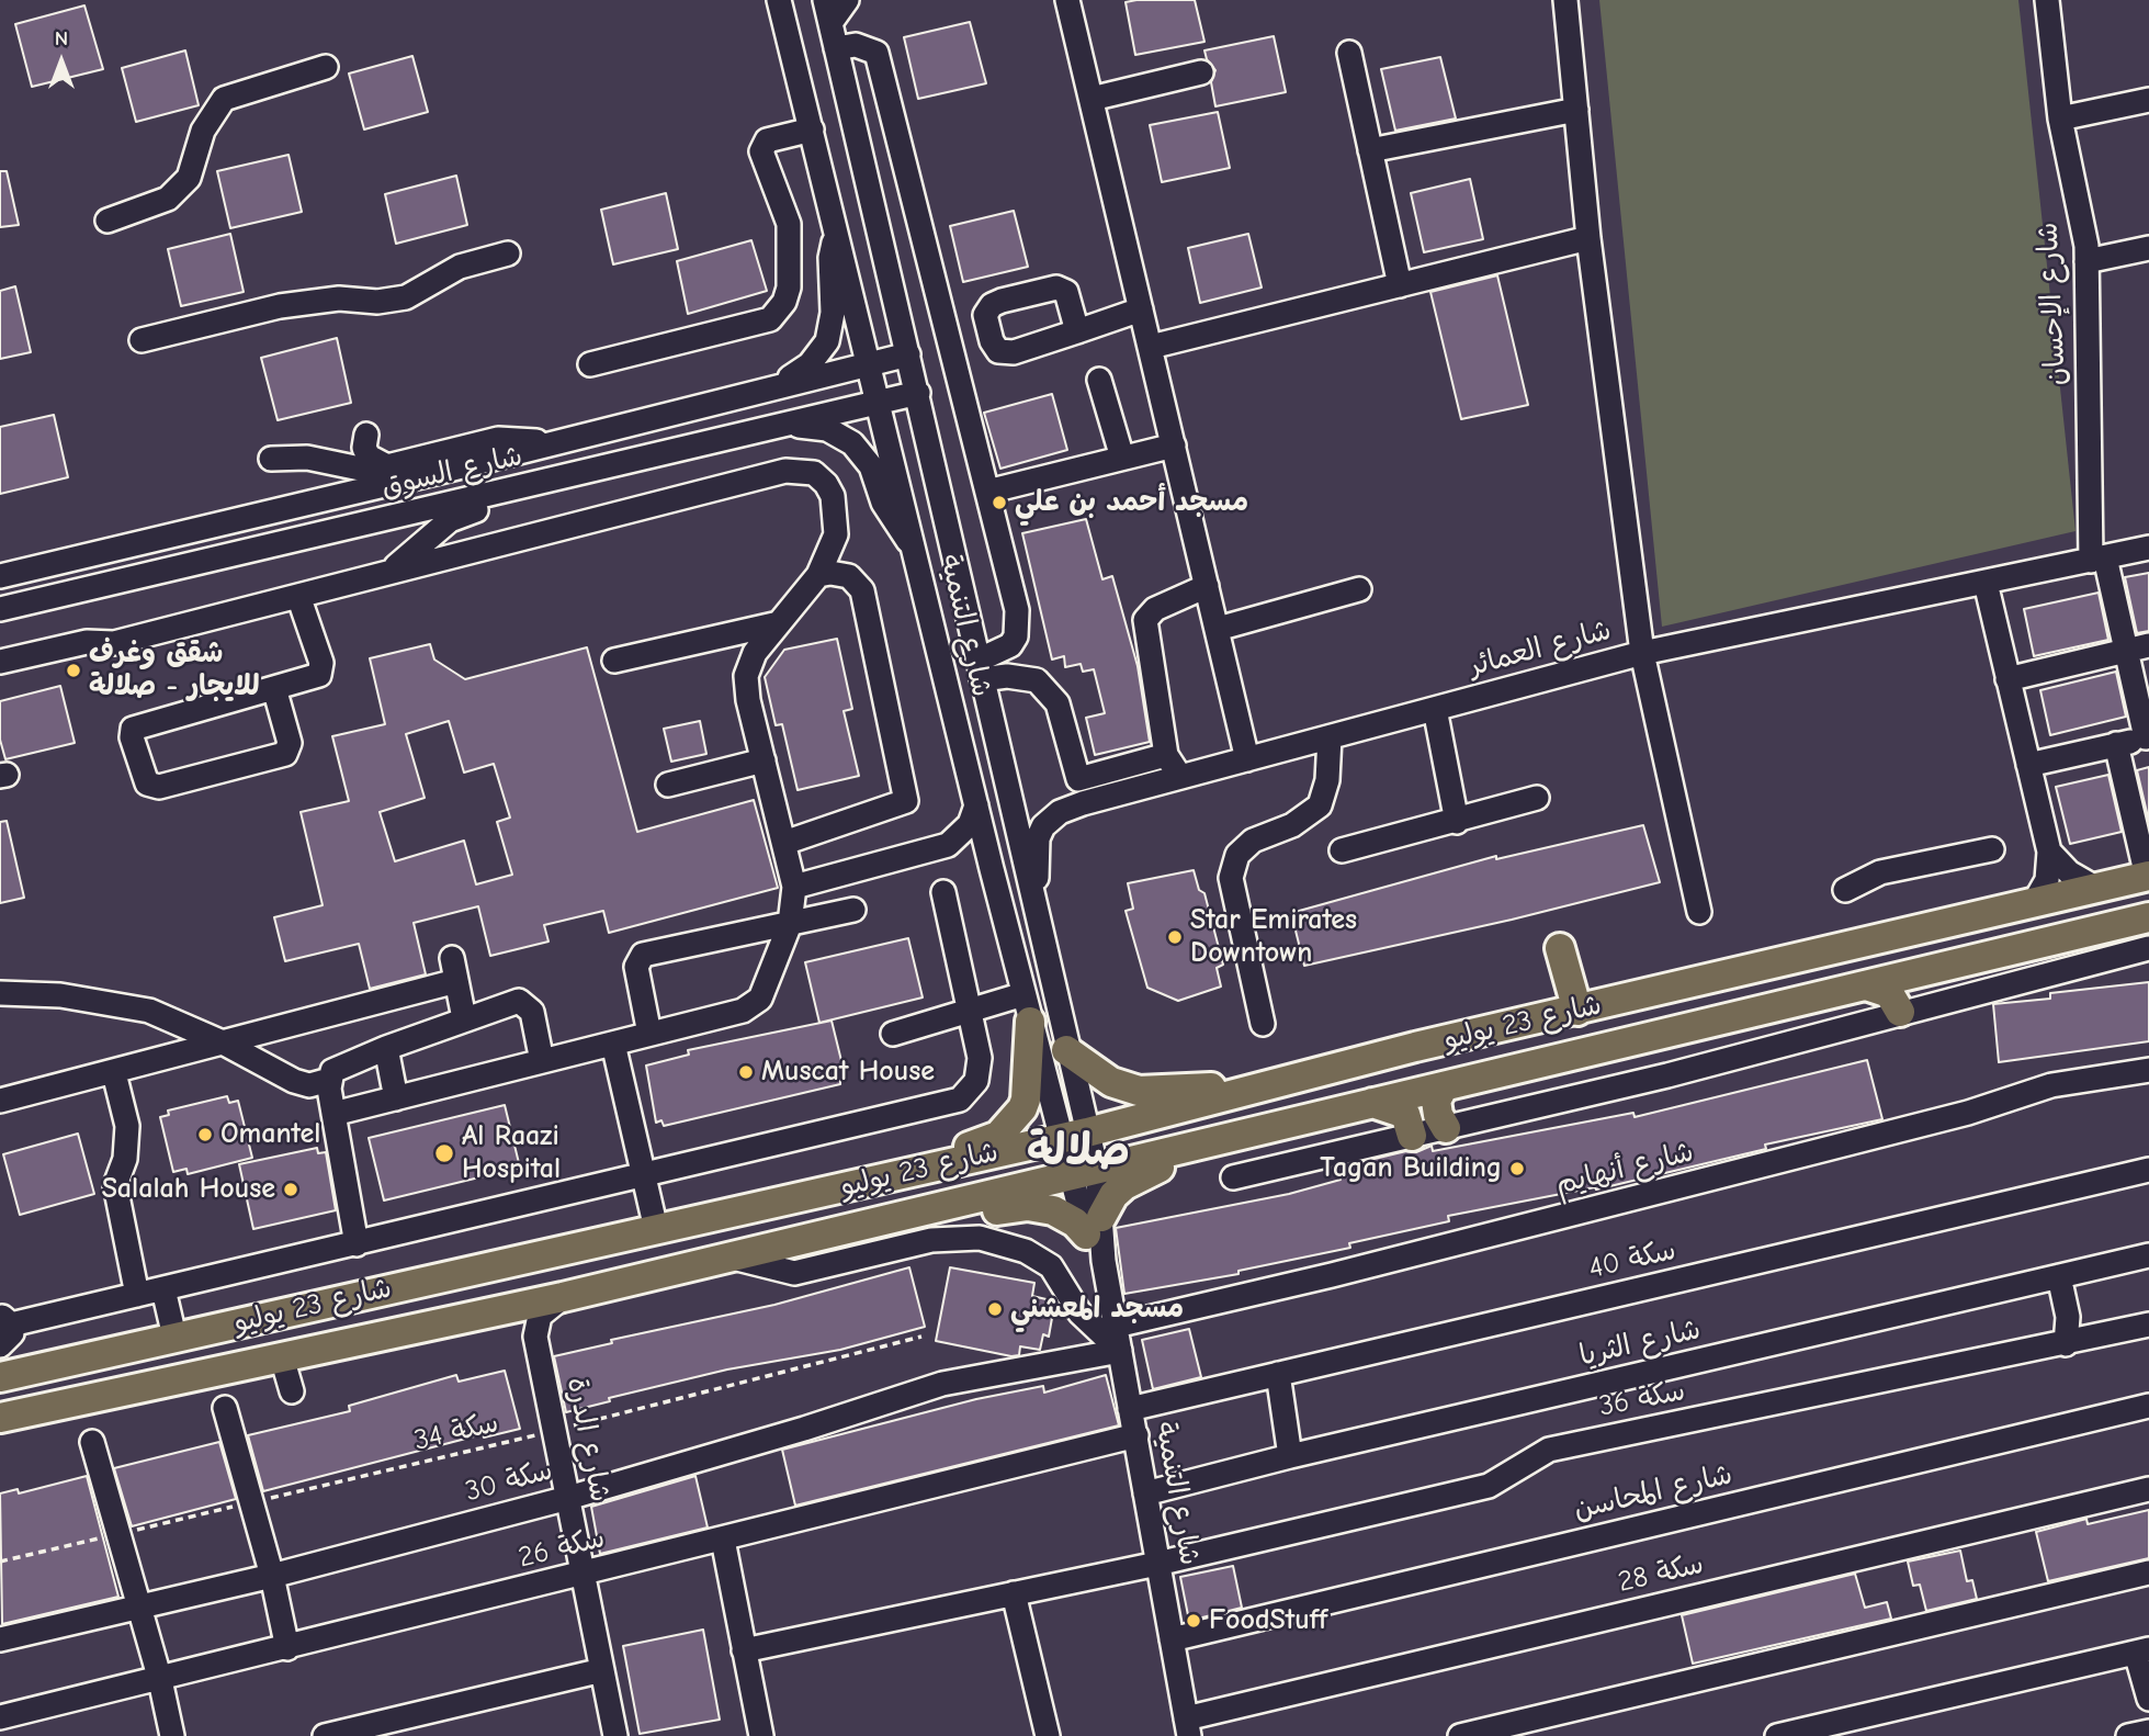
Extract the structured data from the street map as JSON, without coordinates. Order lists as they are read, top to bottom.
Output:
{
  "streets": {
    "main road": ["شارع 23 يوليو"],
    "street": [
      "شارع الإحسان",
      "شارع السوق",
      "شارع التنمية",
      "شارع العمائر",
      "شارع أنهايم",
      "سكة 40",
      "شارع الثريا",
      "سكة 36",
      "شارع الدرة",
      "سكة 30",
      "شارع المحاسن",
      "سكة 26",
      "سكة 28"
    ],
    "path": ["سكة 34"]
  },
  "crossings": [
    ["شارع الإحسان", "شارع العمائر"],
    ["شارع السوق", "شارع التنمية"],
    ["شارع التنمية", "شارع العمائر"],
    ["شارع التنمية", "شارع 23 يوليو"],
    ["شارع التنمية", "شارع أنهايم"],
    ["شارع التنمية", "سكة 40"],
    ["شارع التنمية", "شارع الثريا"],
    ["شارع التنمية", "سكة 36"],
    ["شارع التنمية", "سكة 30"],
    ["شارع التنمية", "شارع المحاسن"],
    ["شارع التنمية", "سكة 26"],
    ["شارع التنمية", "سكة 28"],
    ["سكة 34", "شارع الدرة"],
    ["شارع الدرة", "سكة 30"],
    ["شارع الدرة", "سكة 26"]
  ],
  "districts": ["صلالة"],
  "places": [
    "مسجد أحمد بن علي",
    "شقق وغرف للايجار - صلالة",
    "Star Emirates Downtown",
    "Muscat House",
    "Omantel",
    "Al Raazi Hospital",
    "Tagan Building",
    "Salalah House",
    "مسجد المعشني",
    "FoodStuff"
  ],
  "north": "top"
}
